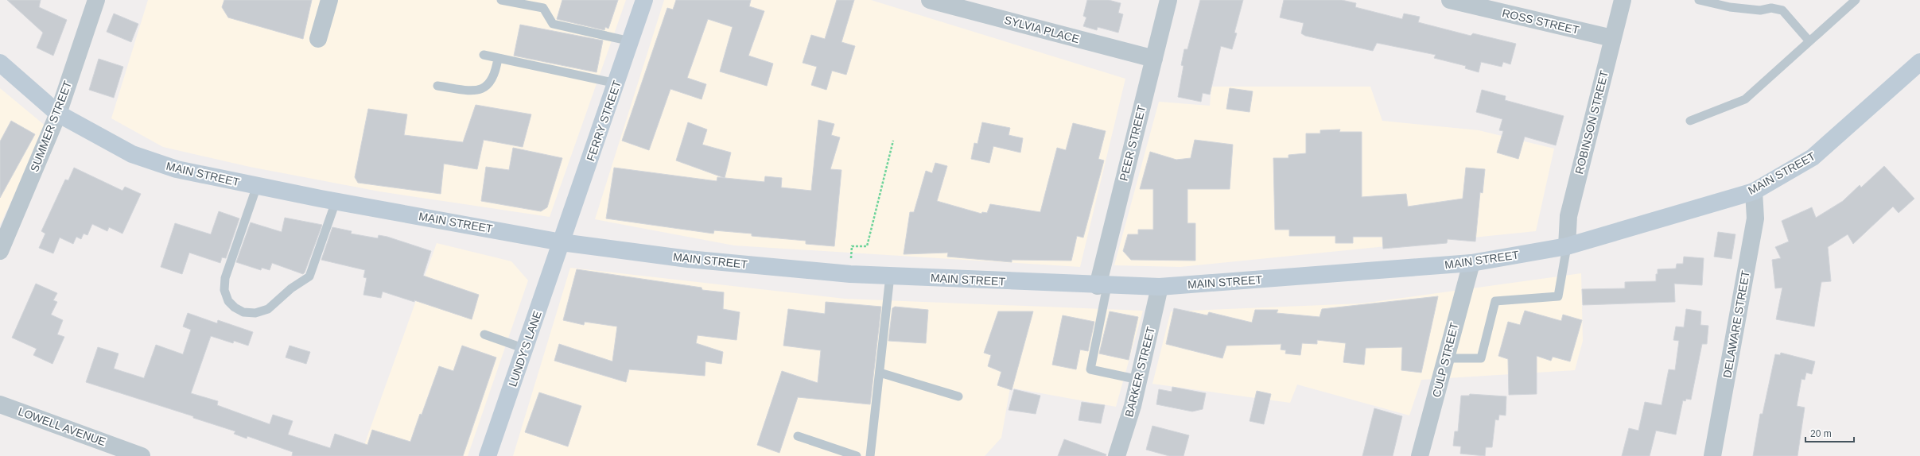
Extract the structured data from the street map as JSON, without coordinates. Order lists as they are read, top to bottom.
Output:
{
  "streets": {
    "street": [
      "ROSS STREET",
      "SYLVIA PLACE",
      "FERRY STREET",
      "ROBINSON STREET",
      "SUMMER STREET",
      "PEER STREET",
      "MAIN STREET",
      "DELAWARE STREET",
      "LUNDY'S LANE",
      "CULP STREET",
      "BARKER STREET",
      "LOWELL AVENUE"
    ]
  },
  "crossings": [
    ["ROSS STREET", "ROBINSON STREET"],
    ["SYLVIA PLACE", "PEER STREET"],
    ["FERRY STREET", "MAIN STREET"],
    ["FERRY STREET", "LUNDY'S LANE"],
    ["ROBINSON STREET", "MAIN STREET"],
    ["SUMMER STREET", "MAIN STREET"],
    ["PEER STREET", "MAIN STREET"],
    ["MAIN STREET", "DELAWARE STREET"],
    ["MAIN STREET", "LUNDY'S LANE"],
    ["MAIN STREET", "CULP STREET"],
    ["MAIN STREET", "BARKER STREET"]
  ],
  "scale_bar": "20 m"
}
